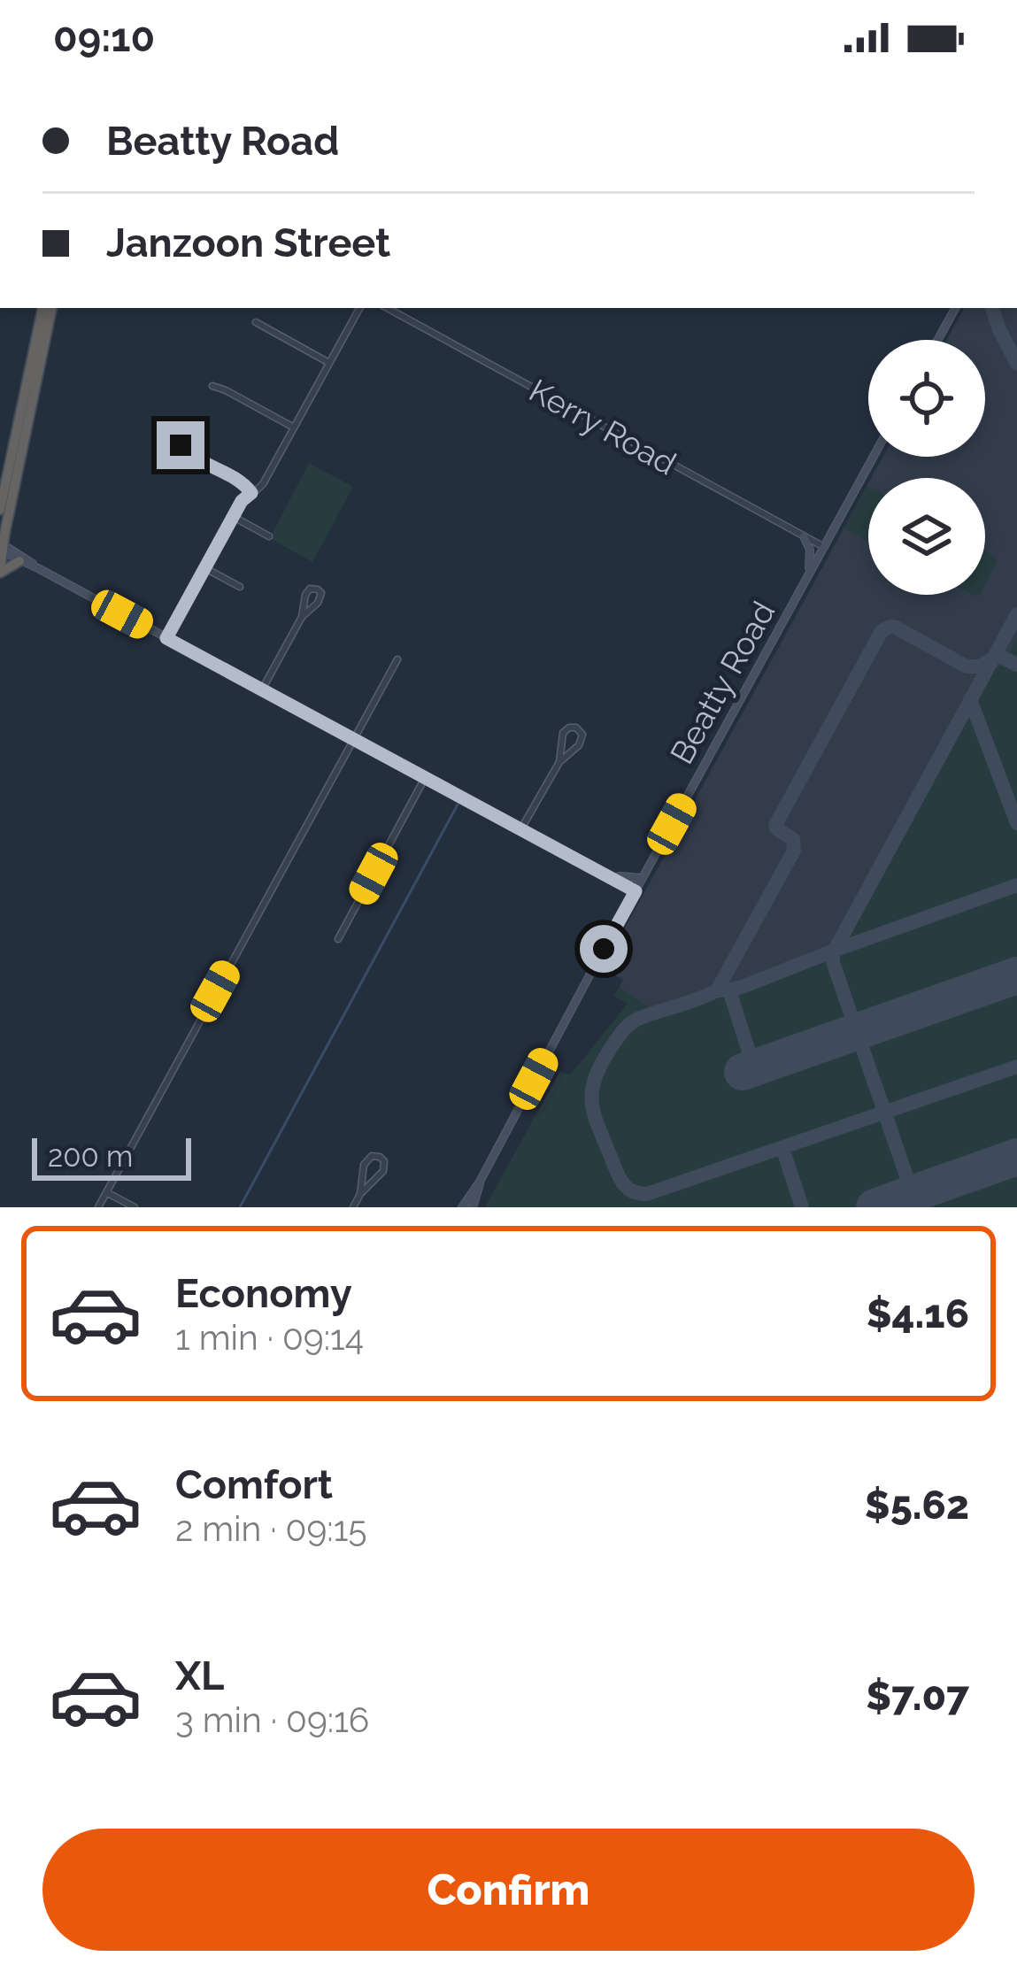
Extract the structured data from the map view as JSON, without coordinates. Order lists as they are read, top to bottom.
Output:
{
  "streets": {
    "main road": ["Beatty Road"],
    "street": ["Kerry Road"]
  },
  "crossings": [
    ["Kerry Road", "Beatty Road"]
  ],
  "scale_bar": "200 m",
  "page": {
    "status": "09:10",
    "banner": ["Beatty Road", "Janzoon Street"],
    "scale": "200 m",
    "list": [
      {
        "name": "Economy",
        "note": "1 min · 09:14",
        "value": "$4.16"
      },
      {
        "name": "Comfort",
        "note": "2 min · 09:15",
        "value": "$5.62"
      },
      {
        "name": "XL",
        "note": "3 min · 09:16",
        "value": "$7.07"
      }
    ],
    "buttons": "Confirm"
  }
}
